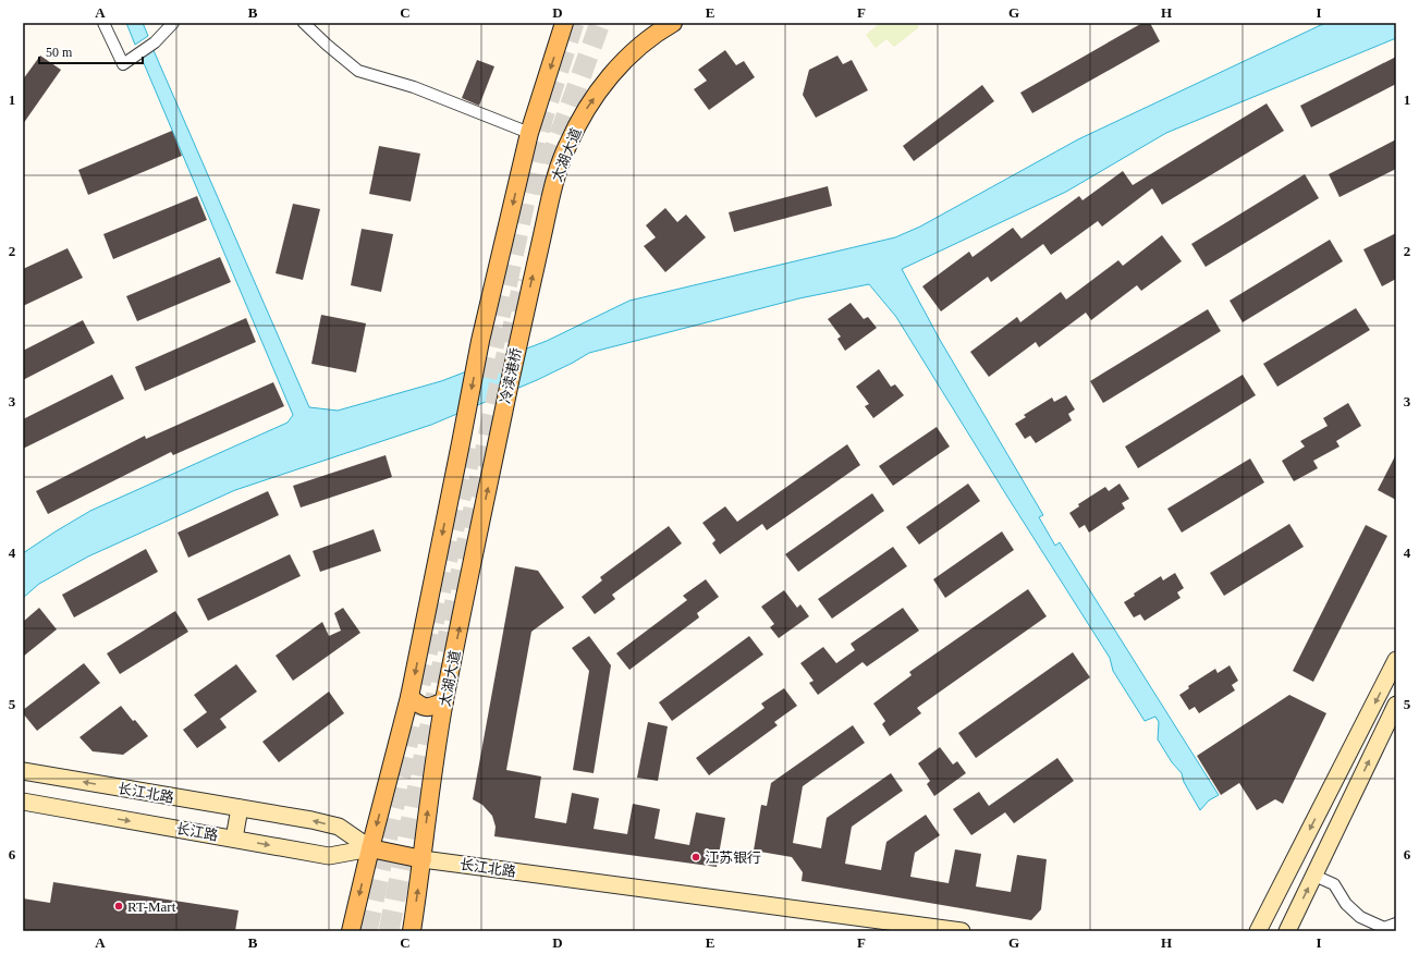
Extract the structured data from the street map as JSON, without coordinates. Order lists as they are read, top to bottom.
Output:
{
  "streets": {
    "main road": [
      "太湖大道",
      "冷渎港桥",
      "长江北路",
      "长江路"
    ]
  },
  "crossings": [
    ["太湖大道", "冷渎港桥"],
    ["太湖大道", "长江北路"],
    ["长江北路", "长江路"]
  ],
  "one_way": ["长江北路", "长江路"],
  "places": ["江苏银行", "RT-Mart"],
  "scale_bar": "50 m",
  "grid": {
    "columns": [
      "A",
      "B",
      "C",
      "D",
      "E",
      "F",
      "G",
      "H",
      "I"
    ],
    "rows": [
      "1",
      "2",
      "3",
      "4",
      "5",
      "6"
    ]
  }
}
